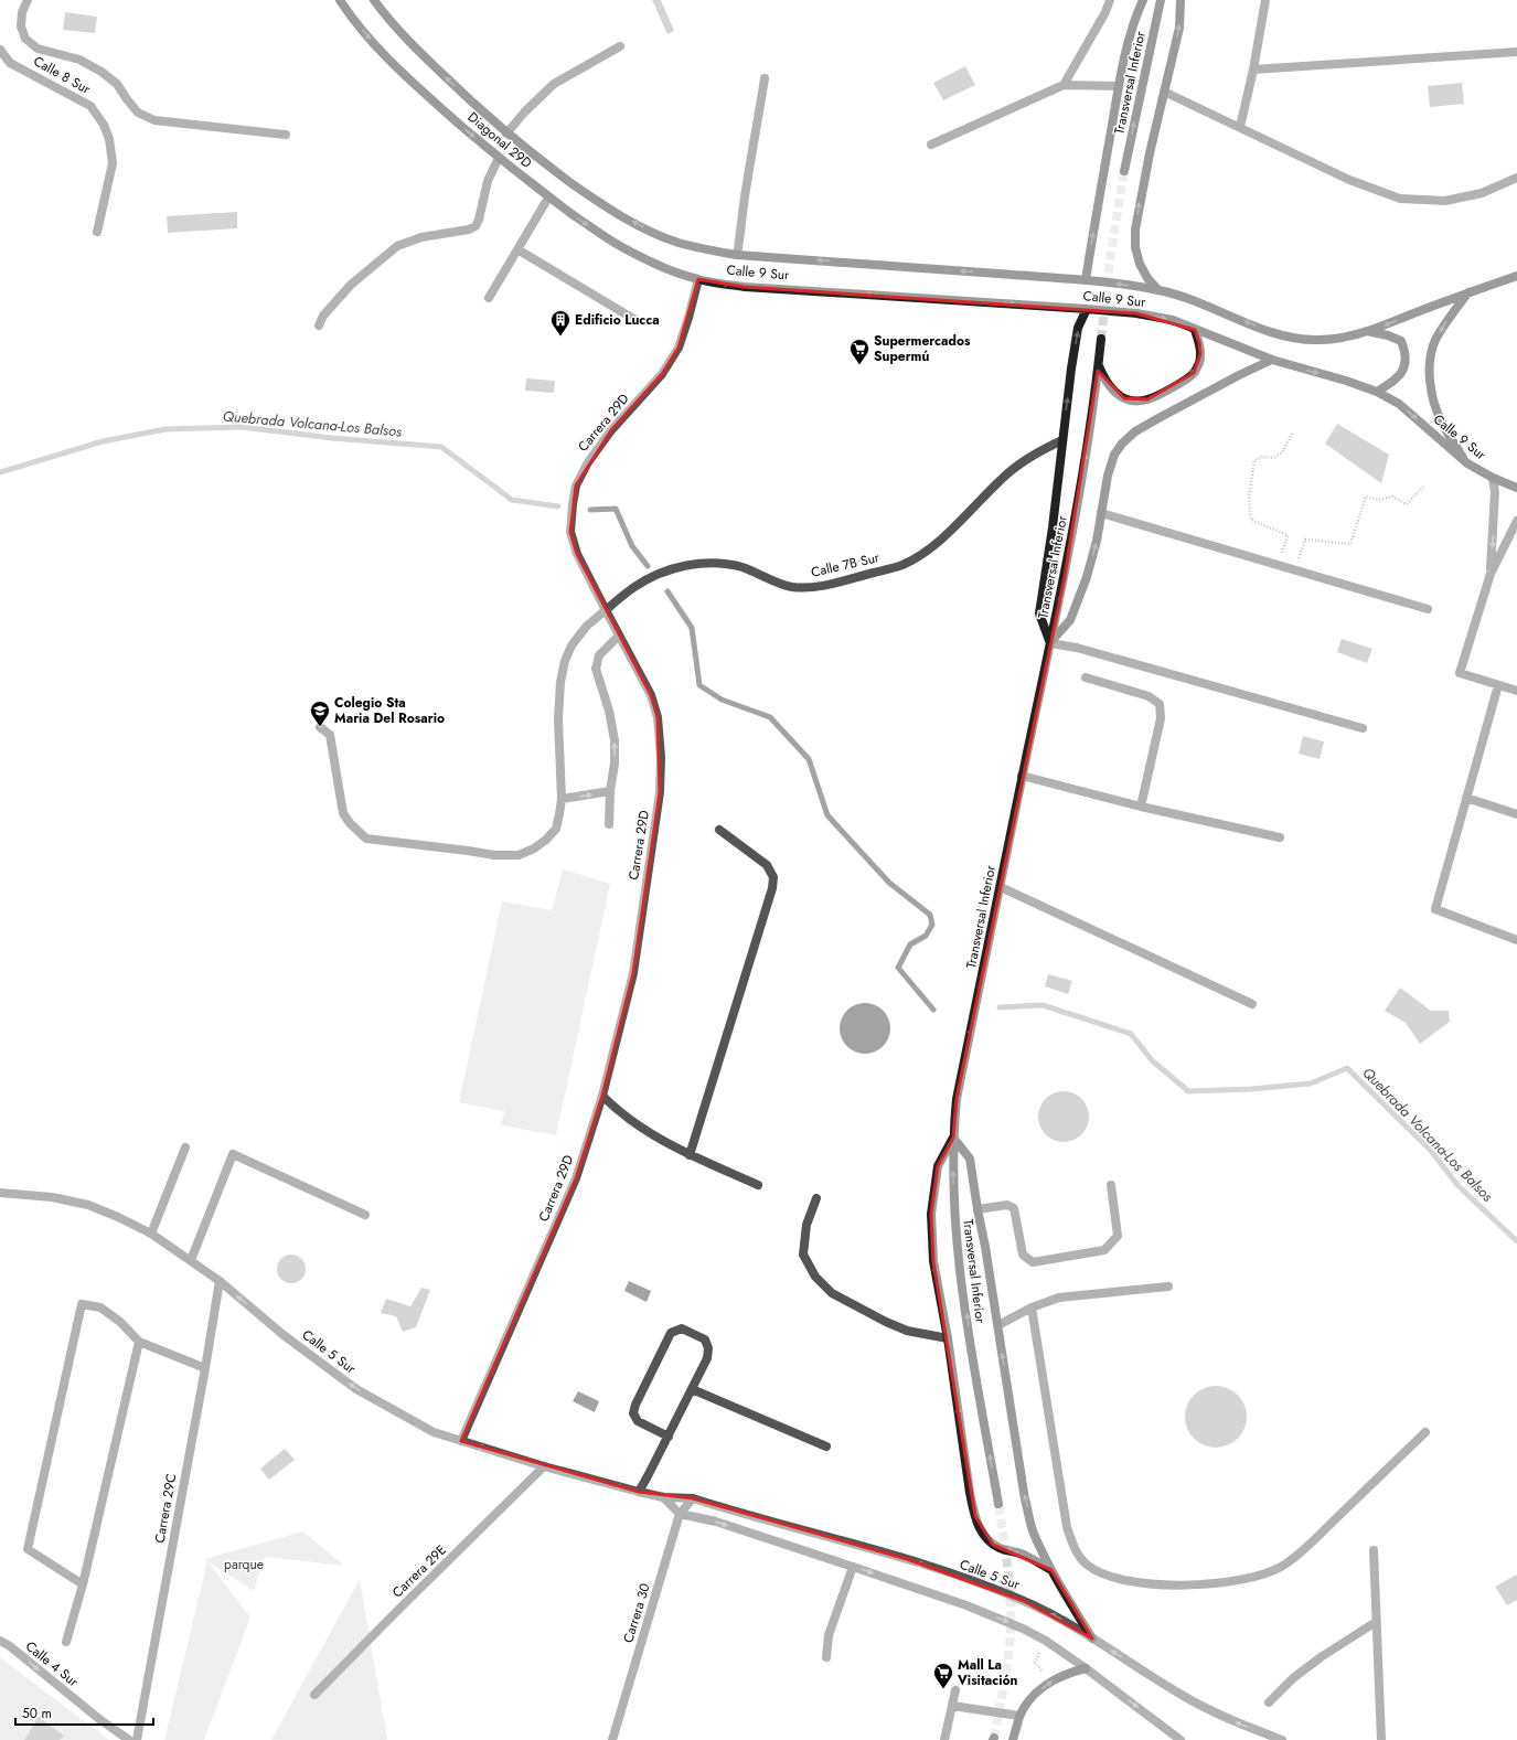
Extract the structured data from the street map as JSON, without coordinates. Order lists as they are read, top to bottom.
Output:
{
  "streets": {
    "main road": ["Transversal Inferior", "Diagonal 29D", "Calle 9 Sur"],
    "street": [
      "Calle 8 Sur",
      "Carrera 29D",
      "Calle 7B Sur",
      "Calle 5 Sur",
      "Carrera 29C",
      "Carrera 29E",
      "Carrera 30",
      "Calle 4 Sur"
    ]
  },
  "crossings": [
    ["Diagonal 29D", "Calle 9 Sur"],
    ["Calle 9 Sur", "Carrera 29D"],
    ["Carrera 29D", "Calle 7B Sur"],
    ["Carrera 29D", "Calle 5 Sur"],
    ["Calle 5 Sur", "Carrera 29C"],
    ["Calle 5 Sur", "Carrera 29E"],
    ["Calle 5 Sur", "Carrera 30"]
  ],
  "one_way": ["Calle 4 Sur"],
  "water": ["Quebrada Volcana-Los Balsos"],
  "parks": ["parque"],
  "places": {
    "building": ["Edificio Lucca"],
    "supermarket": ["Supermercados Supermú", "Mall La Visitación"],
    "school or university": ["Colegio Sta Maria Del Rosario"]
  },
  "scale_bar": "50 m"
}
